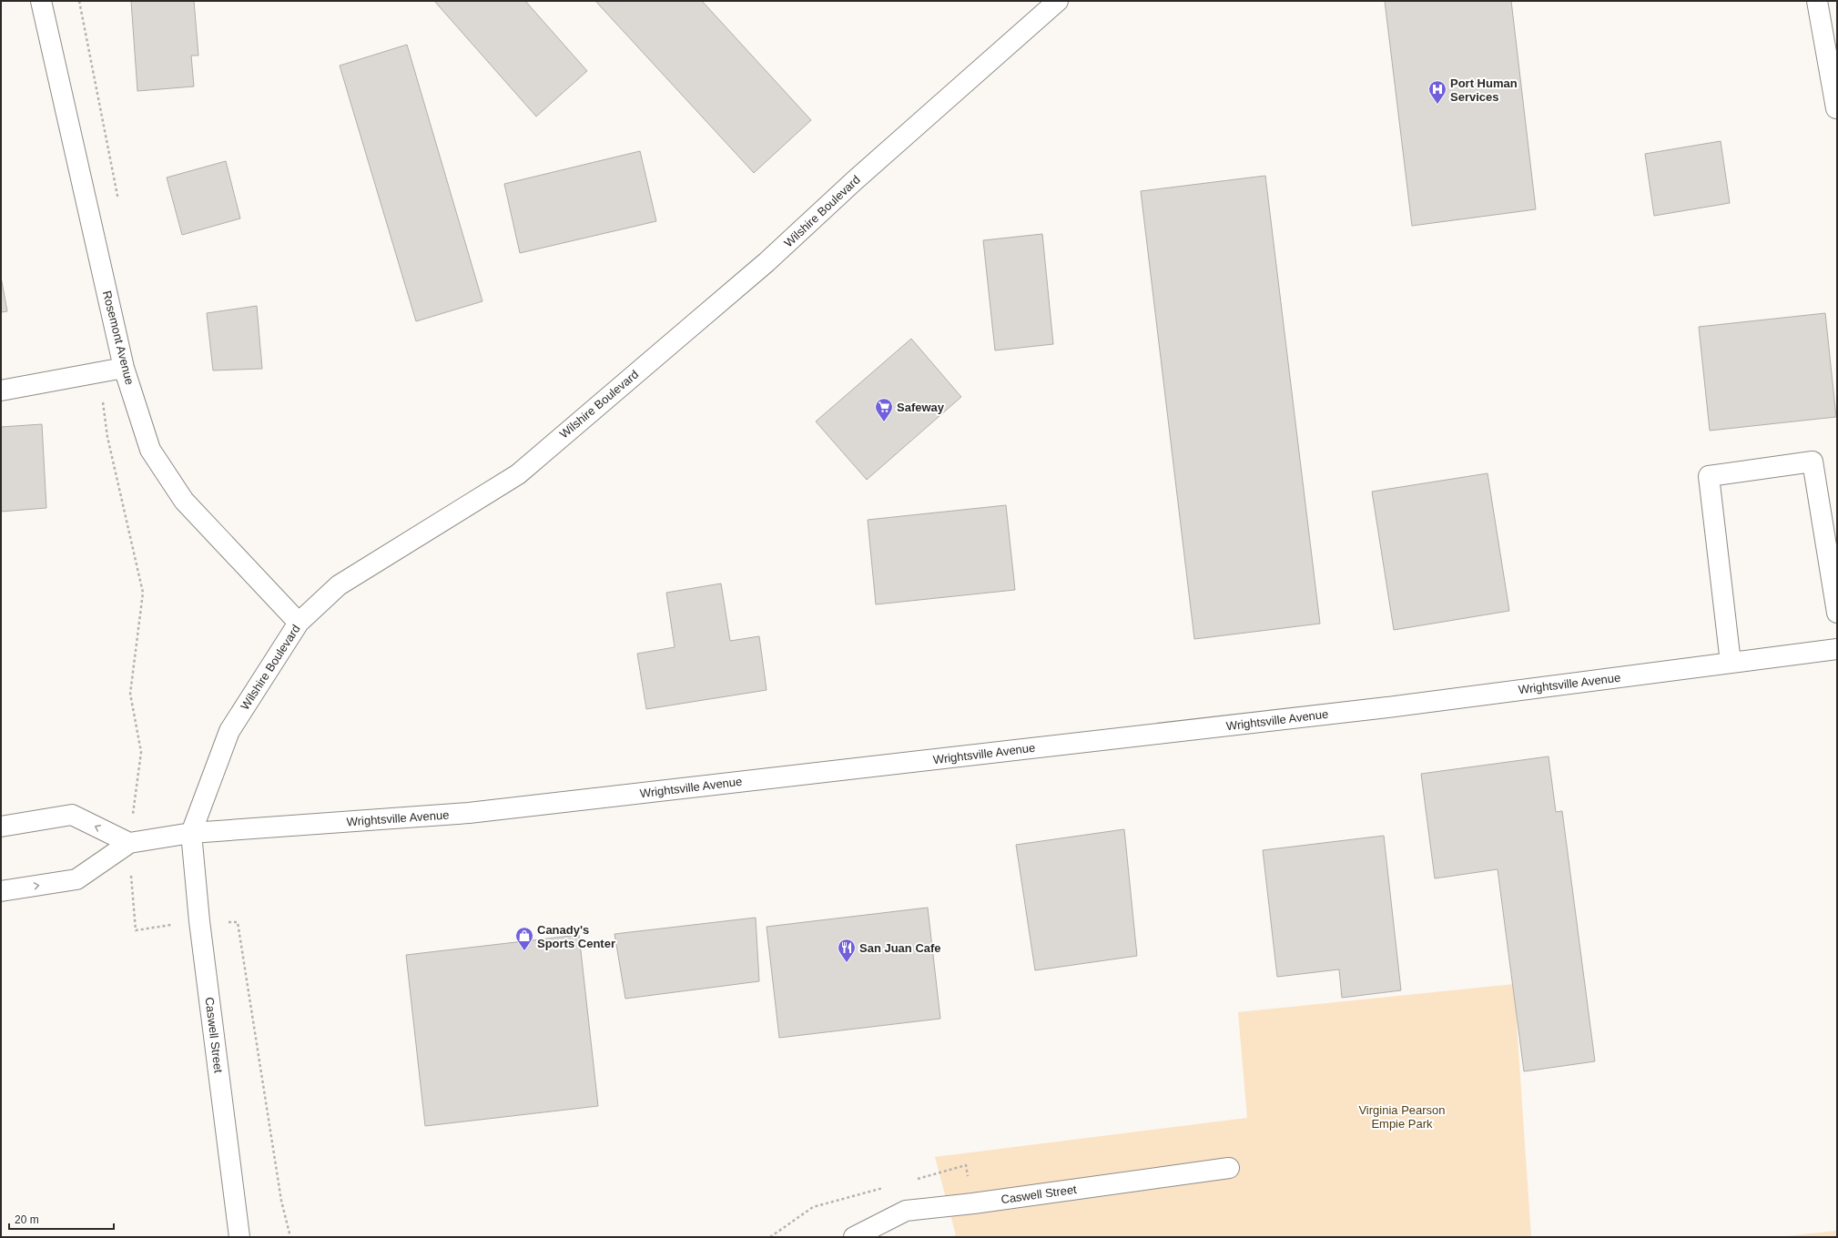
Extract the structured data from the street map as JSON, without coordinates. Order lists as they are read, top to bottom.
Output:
{
  "streets": {
    "street": [
      "Wilshire Boulevard",
      "Rosemont Avenue",
      "Wrightsville Avenue",
      "Caswell Street"
    ]
  },
  "crossings": [
    ["Wilshire Boulevard", "Rosemont Avenue"],
    ["Wilshire Boulevard", "Wrightsville Avenue"],
    ["Wilshire Boulevard", "Caswell Street"],
    ["Wrightsville Avenue", "Caswell Street"]
  ],
  "parks": ["Virginia Pearson Empie Park"],
  "places": {
    "hospital": ["Port Human Services"],
    "supermarket": ["Safeway"],
    "shop": ["Canady's Sports Center"],
    "restaurant": ["San Juan Cafe"]
  },
  "scale_bar": "20 m"
}
